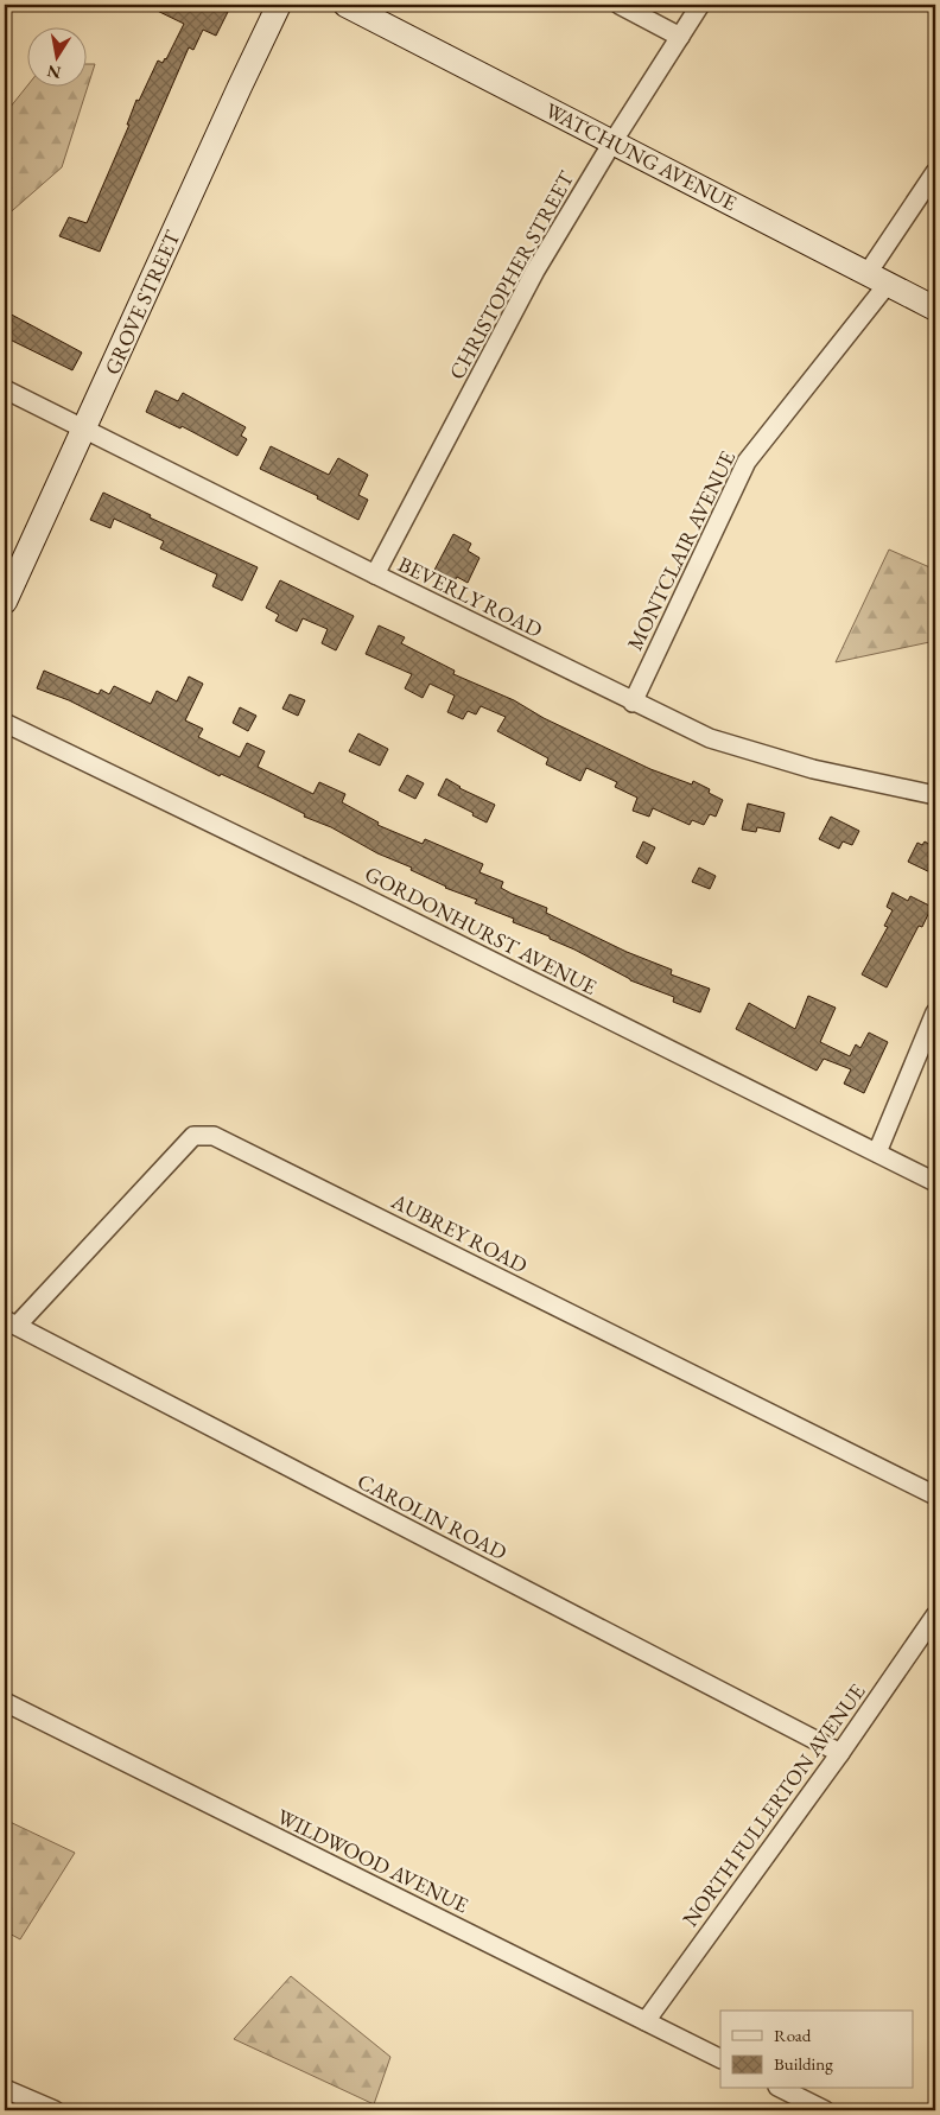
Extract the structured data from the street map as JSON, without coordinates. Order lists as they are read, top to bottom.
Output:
{
  "streets": {
    "main road": ["WATCHUNG AVENUE", "GROVE STREET"],
    "street": [
      "CHRISTOPHER STREET",
      "MONTCLAIR AVENUE",
      "BEVERLY ROAD",
      "GORDONHURST AVENUE",
      "AUBREY ROAD",
      "CAROLIN ROAD",
      "NORTH FULLERTON AVENUE",
      "WILDWOOD AVENUE"
    ]
  },
  "crossings": [
    ["WATCHUNG AVENUE", "CHRISTOPHER STREET"],
    ["WATCHUNG AVENUE", "MONTCLAIR AVENUE"],
    ["CHRISTOPHER STREET", "BEVERLY ROAD"],
    ["GROVE STREET", "BEVERLY ROAD"],
    ["MONTCLAIR AVENUE", "BEVERLY ROAD"],
    ["AUBREY ROAD", "CAROLIN ROAD"],
    ["CAROLIN ROAD", "NORTH FULLERTON AVENUE"],
    ["NORTH FULLERTON AVENUE", "WILDWOOD AVENUE"]
  ],
  "legend": ["Road", "Building"],
  "north": "bottom"
}
